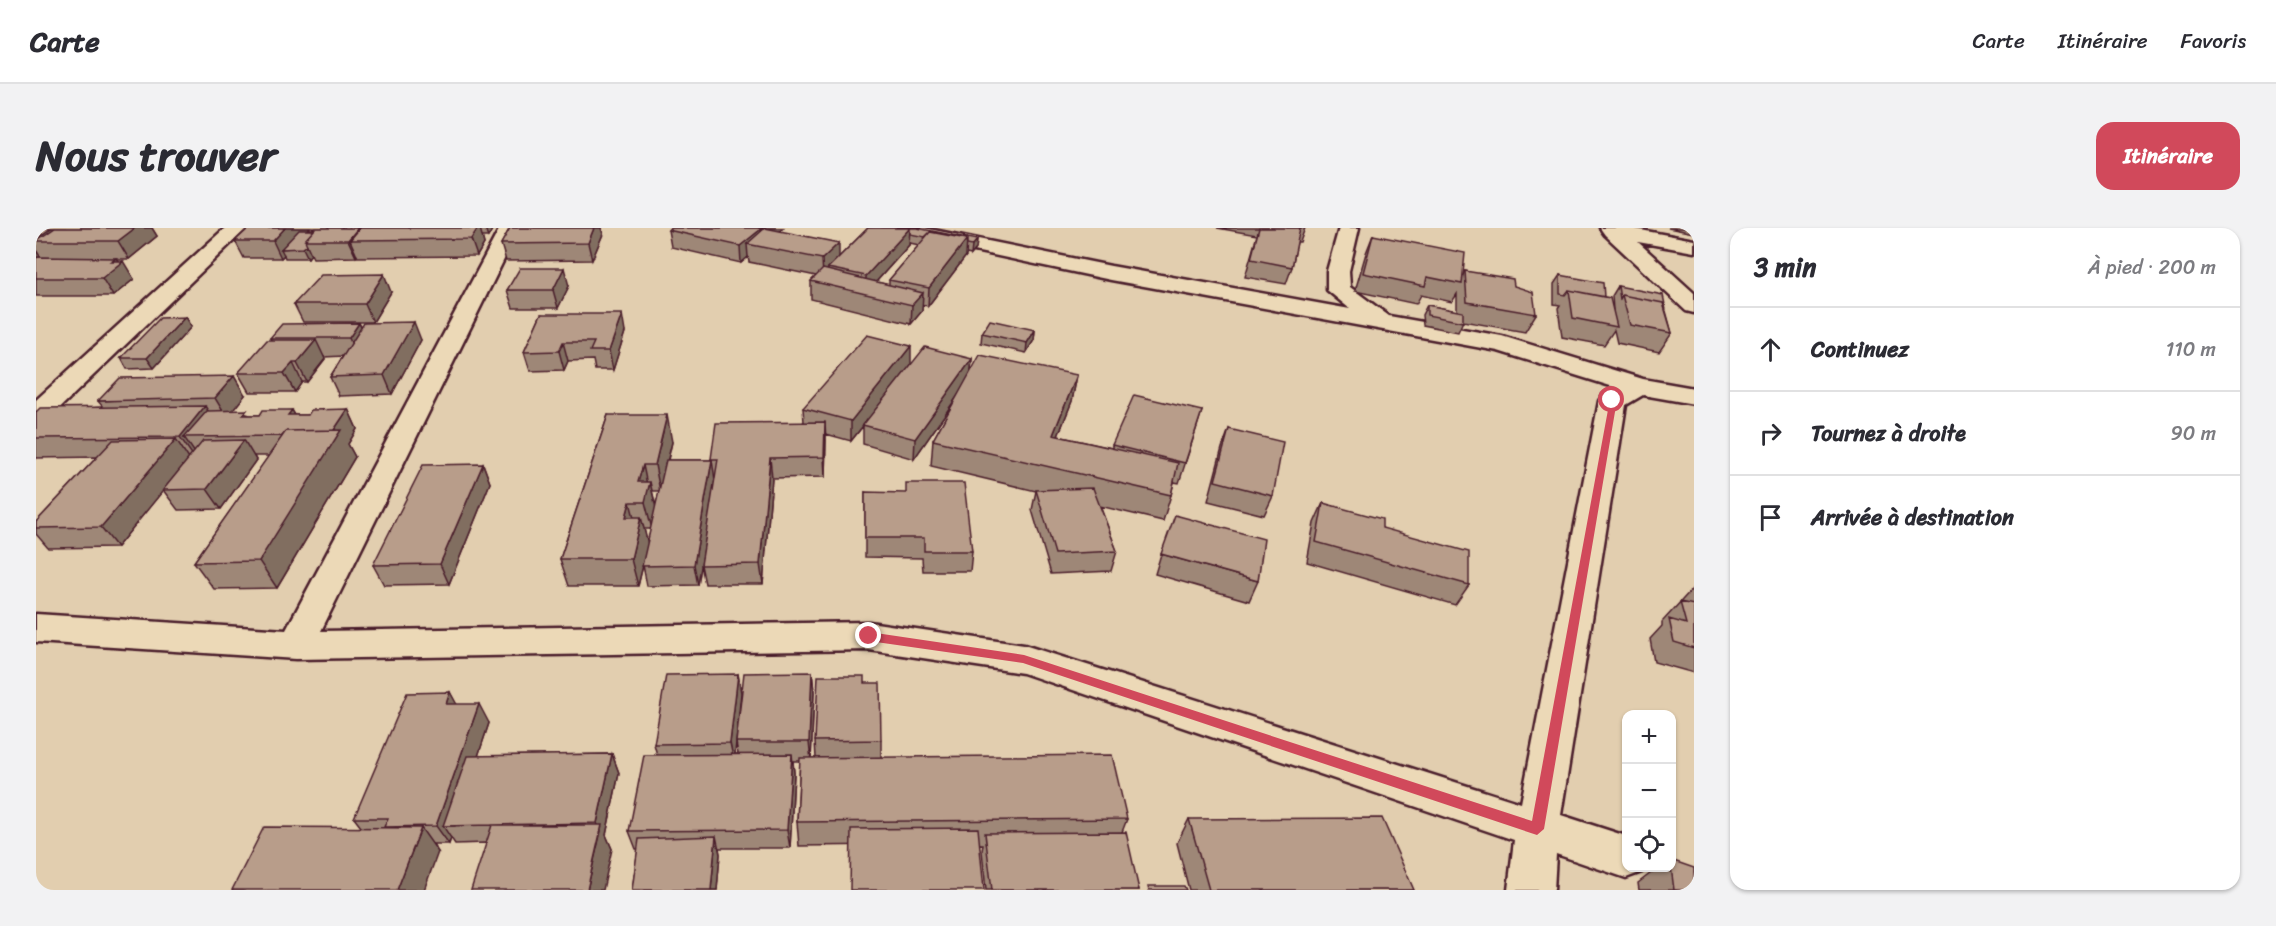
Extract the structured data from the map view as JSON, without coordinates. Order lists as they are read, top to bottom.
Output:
{
  "page": {
    "header": "Carte",
    "nav": ["Carte", "Itinéraire", "Favoris"],
    "title": "Nous trouver",
    "buttons": "Itinéraire",
    "heading": ["3 min", "À pied · 200 m"],
    "list": [
      ["Continuez", "110 m"],
      ["Tournez à droite", "90 m"],
      "Arrivée à destination"
    ],
    "map_buttons": ["+", "−"]
  }
}
